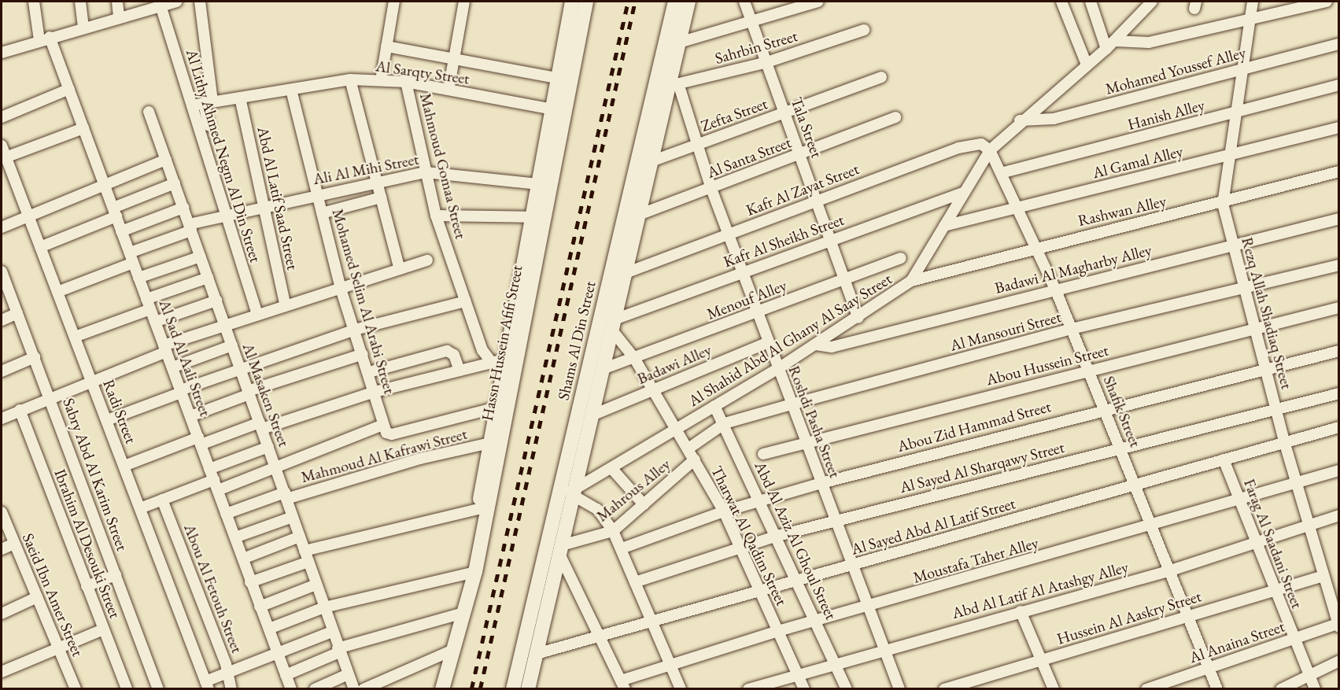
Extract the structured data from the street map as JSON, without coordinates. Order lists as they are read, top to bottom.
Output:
{
  "streets": {
    "street": [
      "Sahrbin Street",
      "Mohamed Youssef Alley",
      "Al Sarqty Street",
      "Zefta Street",
      "Hanish Alley",
      "Tala Street",
      "Al Lithy Ahmed Negm Al Din Street",
      "Al Santa Street",
      "Al Gamal Alley",
      "Mahmoud Gomaa Street",
      "Ali Al Mihi Street",
      "Kafr Al Zayat Street",
      "Abd Al Latif Saad Street",
      "Rashwan Alley",
      "Kafr Al Sheikh Street",
      "Badawi Al Magharby Alley",
      "Menouf Alley",
      "Mohamed Selim Al Arabi Street",
      "Rezq Allah Shadiaq Street",
      "Al Mansouri Street",
      "Al Shahid Abd Al Ghany Al Saay Street",
      "Shams Al Din Street",
      "Hassn Hussein Afifi Street",
      "Al Sad Al Aali Street",
      "Badawi Alley",
      "Abou Hussein Street",
      "Al Masaken Street",
      "Radi Street",
      "Shafik Street",
      "Roshdi Pasha Street",
      "Abou Zid Hammad Street",
      "Mahmoud Al Kafrawi Street",
      "Al Sayed Al Sharqawy Street",
      "Sabry Abd Al Karim Street",
      "Mahrous Alley",
      "Al Sayed Abd Al Latif Street",
      "Tharwat Al Qadim Street",
      "Abd Al Aziz Al Ghoul Street",
      "Ibrahim Al Desouki Street",
      "Farag Al Saadani Street",
      "Moustafa Taher Alley",
      "Abou Al Fetouh Street",
      "Abd Al Latif Al Atashgy Alley",
      "Saeid Ibn Amer Street",
      "Hussein Al Aaskry Street",
      "Al Anaina Street"
    ]
  },
  "crossings": [
    ["Sahrbin Street", "Tala Street"],
    ["Sahrbin Street", "Shams Al Din Street"],
    ["Sahrbin Street", "Roshdi Pasha Street"],
    ["Mohamed Youssef Alley", "Rezq Allah Shadiaq Street"],
    ["Mohamed Youssef Alley", "Al Shahid Abd Al Ghany Al Saay Street"],
    ["Al Sarqty Street", "Al Lithy Ahmed Negm Al Din Street"],
    ["Al Sarqty Street", "Mahmoud Gomaa Street"],
    ["Al Sarqty Street", "Abd Al Latif Saad Street"],
    ["Al Sarqty Street", "Mohamed Selim Al Arabi Street"],
    ["Al Sarqty Street", "Hassn Hussein Afifi Street"],
    ["Zefta Street", "Tala Street"],
    ["Zefta Street", "Shams Al Din Street"],
    ["Zefta Street", "Roshdi Pasha Street"],
    ["Hanish Alley", "Rezq Allah Shadiaq Street"],
    ["Hanish Alley", "Shafik Street"],
    ["Tala Street", "Al Santa Street"],
    ["Tala Street", "Kafr Al Zayat Street"],
    ["Tala Street", "Kafr Al Sheikh Street"],
    ["Tala Street", "Menouf Alley"],
    ["Tala Street", "Al Shahid Abd Al Ghany Al Saay Street"],
    ["Al Lithy Ahmed Negm Al Din Street", "Ali Al Mihi Street"],
    ["Al Santa Street", "Shams Al Din Street"],
    ["Al Santa Street", "Roshdi Pasha Street"],
    ["Al Gamal Alley", "Rezq Allah Shadiaq Street"],
    ["Al Gamal Alley", "Al Shahid Abd Al Ghany Al Saay Street"],
    ["Al Gamal Alley", "Shafik Street"],
    ["Mahmoud Gomaa Street", "Ali Al Mihi Street"],
    ["Ali Al Mihi Street", "Abd Al Latif Saad Street"],
    ["Ali Al Mihi Street", "Mohamed Selim Al Arabi Street"],
    ["Ali Al Mihi Street", "Hassn Hussein Afifi Street"],
    ["Ali Al Mihi Street", "Al Sad Al Aali Street"],
    ["Ali Al Mihi Street", "Al Masaken Street"],
    ["Ali Al Mihi Street", "Radi Street"],
    ["Kafr Al Zayat Street", "Al Shahid Abd Al Ghany Al Saay Street"],
    ["Kafr Al Zayat Street", "Shams Al Din Street"],
    ["Kafr Al Zayat Street", "Shafik Street"],
    ["Kafr Al Zayat Street", "Roshdi Pasha Street"],
    ["Rashwan Alley", "Rezq Allah Shadiaq Street"],
    ["Rashwan Alley", "Al Shahid Abd Al Ghany Al Saay Street"],
    ["Rashwan Alley", "Shafik Street"],
    ["Kafr Al Sheikh Street", "Al Shahid Abd Al Ghany Al Saay Street"],
    ["Kafr Al Sheikh Street", "Shams Al Din Street"],
    ["Kafr Al Sheikh Street", "Roshdi Pasha Street"],
    ["Kafr Al Sheikh Street", "Tharwat Al Qadim Street"],
    ["Badawi Al Magharby Alley", "Rezq Allah Shadiaq Street"],
    ["Badawi Al Magharby Alley", "Al Shahid Abd Al Ghany Al Saay Street"],
    ["Badawi Al Magharby Alley", "Shafik Street"],
    ["Menouf Alley", "Shams Al Din Street"],
    ["Menouf Alley", "Roshdi Pasha Street"],
    ["Menouf Alley", "Tharwat Al Qadim Street"],
    ["Mohamed Selim Al Arabi Street", "Hassn Hussein Afifi Street"],
    ["Rezq Allah Shadiaq Street", "Al Mansouri Street"],
    ["Rezq Allah Shadiaq Street", "Abou Hussein Street"],
    ["Rezq Allah Shadiaq Street", "Abou Zid Hammad Street"],
    ["Rezq Allah Shadiaq Street", "Al Sayed Al Sharqawy Street"],
    ["Rezq Allah Shadiaq Street", "Al Sayed Abd Al Latif Street"],
    ["Rezq Allah Shadiaq Street", "Moustafa Taher Alley"],
    ["Rezq Allah Shadiaq Street", "Abd Al Latif Al Atashgy Alley"],
    ["Rezq Allah Shadiaq Street", "Hussein Al Aaskry Street"],
    ["Rezq Allah Shadiaq Street", "Al Anaina Street"],
    ["Al Mansouri Street", "Shafik Street"],
    ["Al Mansouri Street", "Roshdi Pasha Street"],
    ["Al Mansouri Street", "Tharwat Al Qadim Street"],
    ["Al Mansouri Street", "Abd Al Aziz Al Ghoul Street"],
    ["Al Shahid Abd Al Ghany Al Saay Street", "Shams Al Din Street"],
    ["Al Shahid Abd Al Ghany Al Saay Street", "Shafik Street"],
    ["Al Shahid Abd Al Ghany Al Saay Street", "Roshdi Pasha Street"],
    ["Al Shahid Abd Al Ghany Al Saay Street", "Tharwat Al Qadim Street"],
    ["Al Shahid Abd Al Ghany Al Saay Street", "Abd Al Aziz Al Ghoul Street"],
    ["Shams Al Din Street", "Badawi Alley"],
    ["Shams Al Din Street", "Roshdi Pasha Street"],
    ["Shams Al Din Street", "Mahrous Alley"],
    ["Shams Al Din Street", "Al Sayed Abd Al Latif Street"],
    ["Shams Al Din Street", "Tharwat Al Qadim Street"],
    ["Hassn Hussein Afifi Street", "Mahmoud Al Kafrawi Street"],
    ["Al Sad Al Aali Street", "Mahmoud Al Kafrawi Street"],
    ["Badawi Alley", "Roshdi Pasha Street"],
    ["Badawi Alley", "Tharwat Al Qadim Street"],
    ["Abou Hussein Street", "Shafik Street"],
    ["Abou Hussein Street", "Roshdi Pasha Street"],
    ["Al Masaken Street", "Mahmoud Al Kafrawi Street"],
    ["Shafik Street", "Abou Zid Hammad Street"],
    ["Shafik Street", "Al Sayed Al Sharqawy Street"],
    ["Shafik Street", "Al Sayed Abd Al Latif Street"],
    ["Shafik Street", "Moustafa Taher Alley"],
    ["Shafik Street", "Abd Al Latif Al Atashgy Alley"],
    ["Shafik Street", "Hussein Al Aaskry Street"],
    ["Shafik Street", "Al Anaina Street"],
    ["Roshdi Pasha Street", "Abou Zid Hammad Street"],
    ["Roshdi Pasha Street", "Al Sayed Al Sharqawy Street"],
    ["Roshdi Pasha Street", "Al Sayed Abd Al Latif Street"],
    ["Roshdi Pasha Street", "Moustafa Taher Alley"],
    ["Roshdi Pasha Street", "Abd Al Latif Al Atashgy Alley"],
    ["Abou Zid Hammad Street", "Tharwat Al Qadim Street"],
    ["Abou Zid Hammad Street", "Abd Al Aziz Al Ghoul Street"],
    ["Al Sayed Al Sharqawy Street", "Tharwat Al Qadim Street"],
    ["Al Sayed Al Sharqawy Street", "Abd Al Aziz Al Ghoul Street"],
    ["Mahrous Alley", "Tharwat Al Qadim Street"],
    ["Al Sayed Abd Al Latif Street", "Tharwat Al Qadim Street"],
    ["Al Sayed Abd Al Latif Street", "Abd Al Aziz Al Ghoul Street"],
    ["Al Sayed Abd Al Latif Street", "Farag Al Saadani Street"],
    ["Tharwat Al Qadim Street", "Moustafa Taher Alley"],
    ["Tharwat Al Qadim Street", "Abd Al Latif Al Atashgy Alley"],
    ["Abd Al Aziz Al Ghoul Street", "Moustafa Taher Alley"],
    ["Abd Al Aziz Al Ghoul Street", "Abd Al Latif Al Atashgy Alley"],
    ["Farag Al Saadani Street", "Moustafa Taher Alley"],
    ["Farag Al Saadani Street", "Abd Al Latif Al Atashgy Alley"],
    ["Farag Al Saadani Street", "Hussein Al Aaskry Street"],
    ["Farag Al Saadani Street", "Al Anaina Street"]
  ]
}
